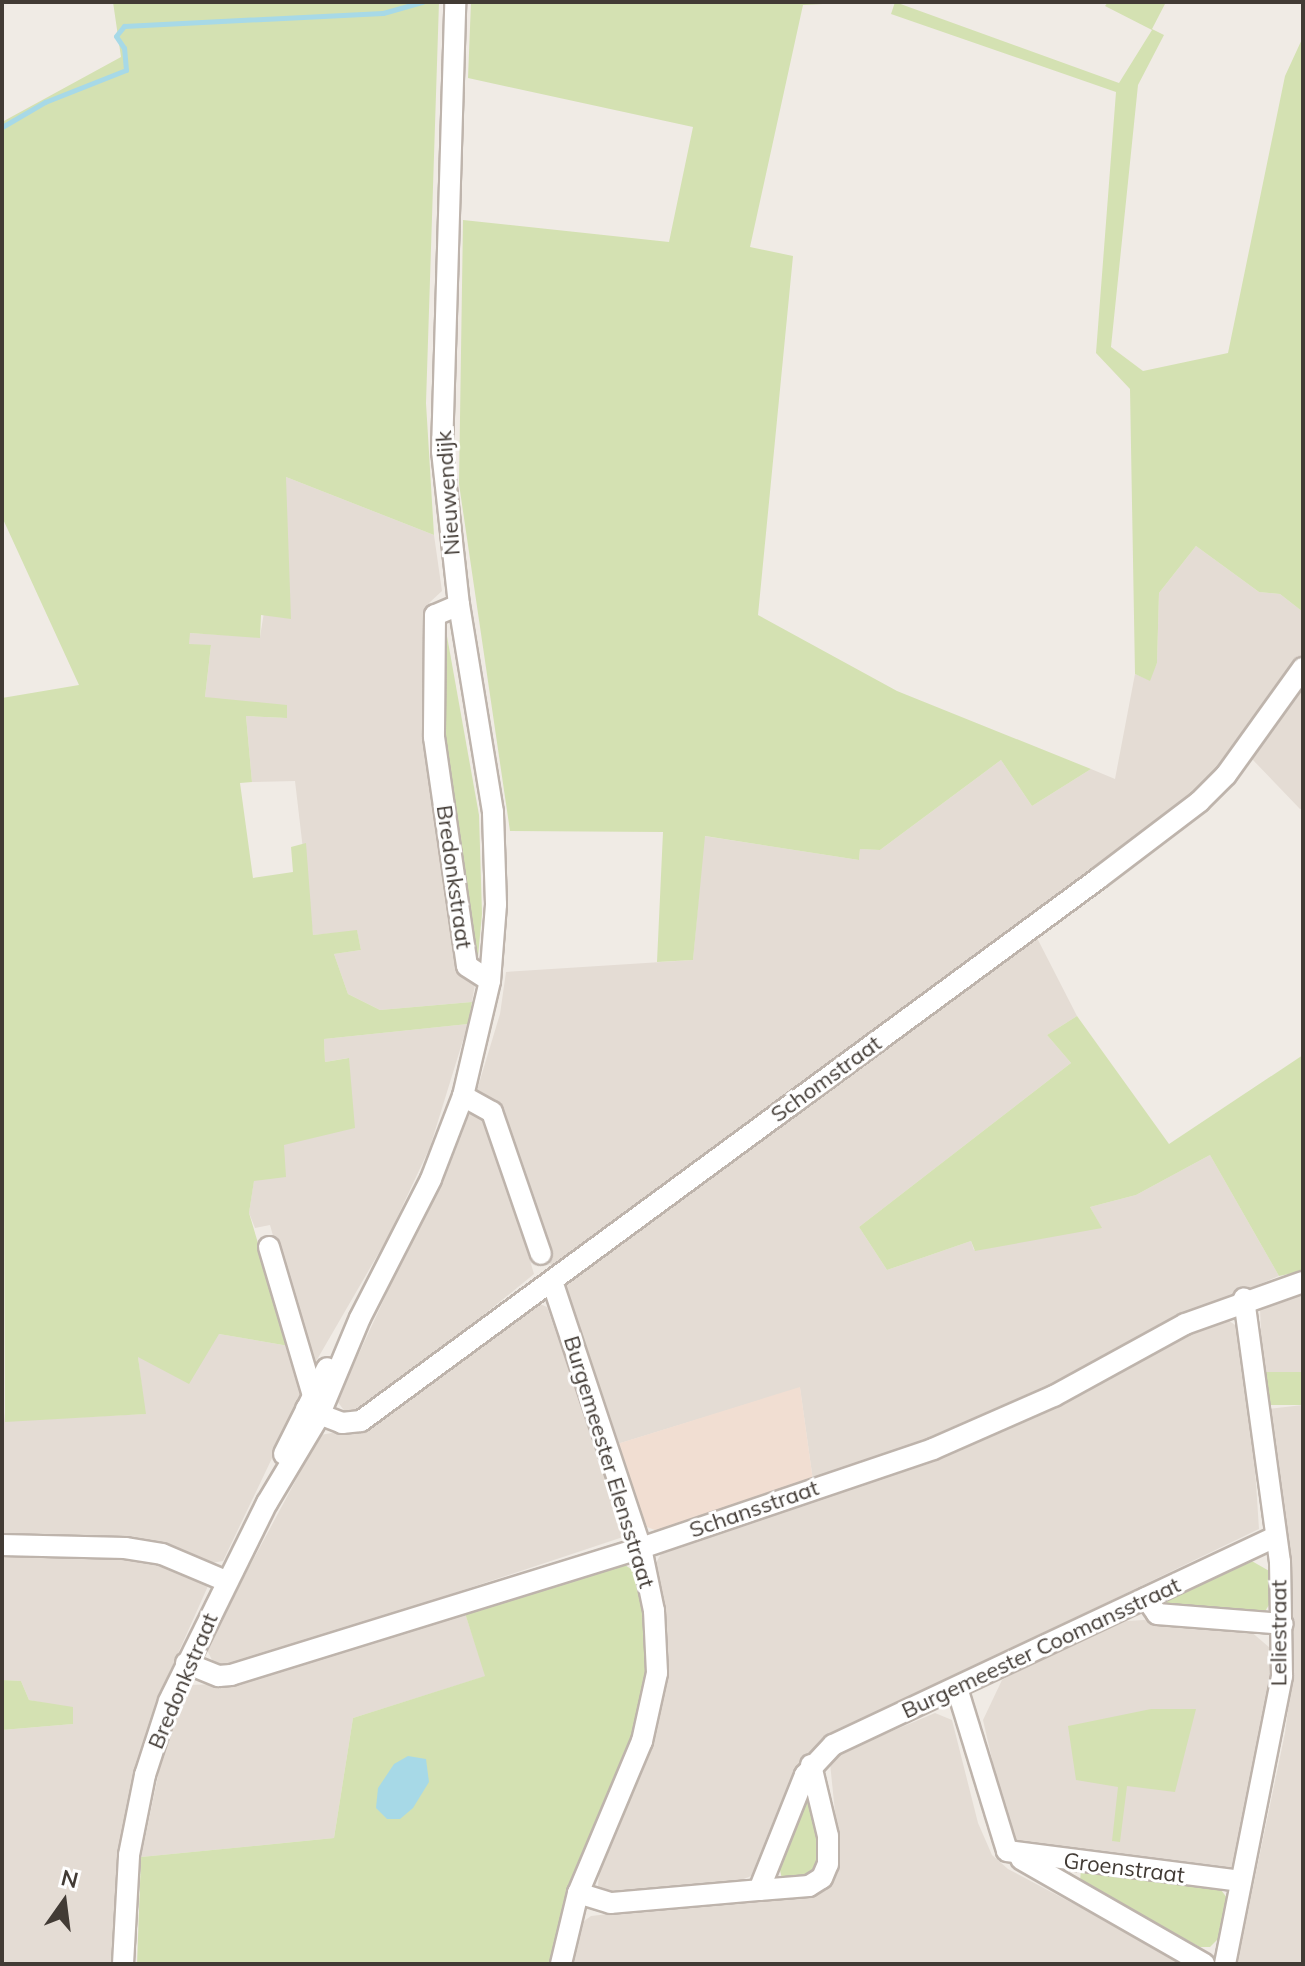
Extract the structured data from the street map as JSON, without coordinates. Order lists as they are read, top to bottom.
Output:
{
  "streets": {
    "street": [
      "Nieuwendijk",
      "Bredonkstraat",
      "Schomstraat",
      "Burgemeester Elensstraat",
      "Schansstraat",
      "Leliestraat",
      "Burgemeester Coomansstraat",
      "Groenstraat"
    ]
  },
  "crossings": [
    ["Nieuwendijk", "Bredonkstraat"],
    ["Bredonkstraat", "Schomstraat"],
    ["Bredonkstraat", "Schansstraat"],
    ["Schomstraat", "Burgemeester Elensstraat"],
    ["Burgemeester Elensstraat", "Schansstraat"],
    ["Schansstraat", "Leliestraat"],
    ["Leliestraat", "Burgemeester Coomansstraat"],
    ["Leliestraat", "Groenstraat"]
  ],
  "north": "top"
}
